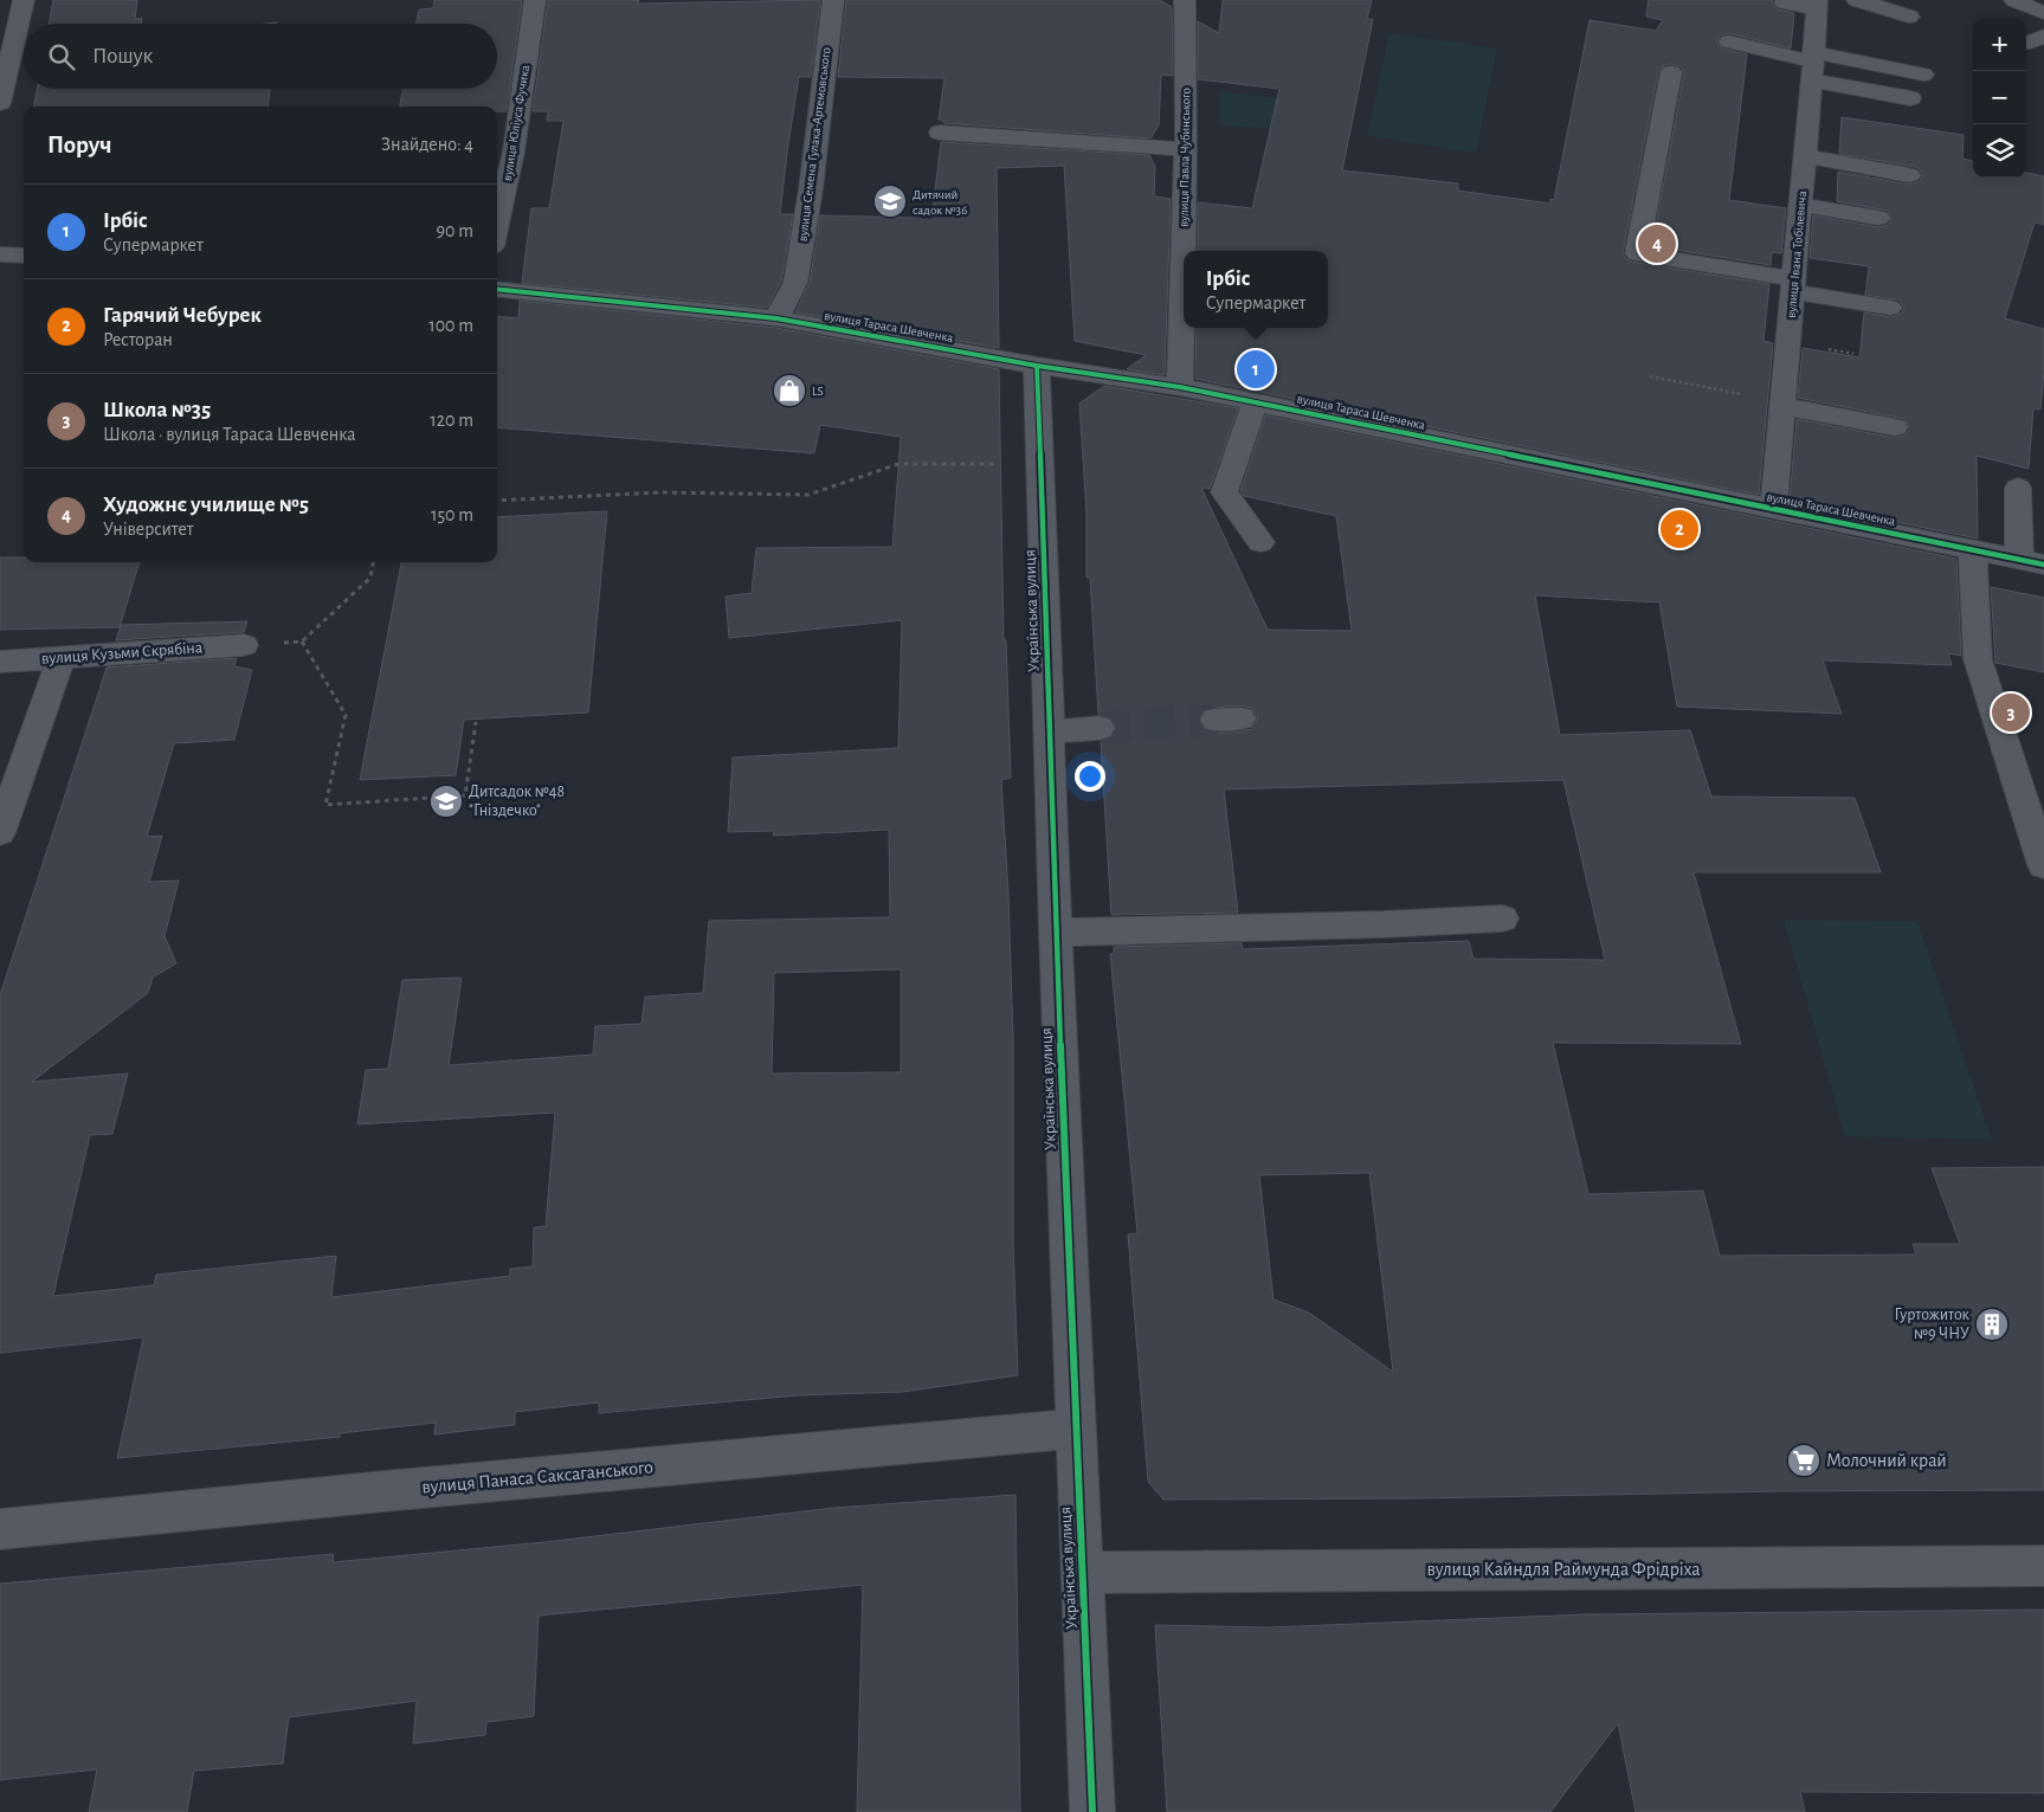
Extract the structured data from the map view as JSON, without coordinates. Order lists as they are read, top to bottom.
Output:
{
  "streets": {
    "street": [
      "вулиця Юліуса Фучика",
      "вулиця Семена Гулака-Артемовського",
      "вулиця Павла Чубинського",
      "вулиця Івана Тобілевича",
      "вулиця Тараса Шевченка",
      "Українська вулиця",
      "вулиця Кузьми Скрябіна",
      "вулиця Панаса Саксаганського",
      "вулиця Кайндля Раймунда Фрідріха"
    ]
  },
  "crossings": [
    ["вулиця Семена Гулака-Артемовського", "вулиця Тараса Шевченка"],
    ["вулиця Павла Чубинського", "вулиця Тараса Шевченка"],
    ["вулиця Івана Тобілевича", "вулиця Тараса Шевченка"],
    ["вулиця Тараса Шевченка", "Українська вулиця"],
    ["Українська вулиця", "вулиця Панаса Саксаганського"],
    ["Українська вулиця", "вулиця Кайндля Раймунда Фрідріха"]
  ],
  "places": {
    "school or university": ["Дитячий садок №36", "Дитсадок №48 \"Гніздечко\""],
    "shop": ["LS"],
    "building": ["Гуртожиток №9 ЧНУ"],
    "supermarket": ["Молочний край"]
  },
  "page": {
    "map_buttons": ["+", "−"],
    "search": "Пошук",
    "heading": ["Поруч", "Знайдено: 4"],
    "list": [
      {
        "mark": "1",
        "name": "Ірбіс",
        "note": "Супермаркет",
        "value": "90 m"
      },
      {
        "mark": "2",
        "name": "Гарячий Чебурек",
        "note": "Ресторан",
        "value": "100 m"
      },
      {
        "mark": "3",
        "name": "Школа №35",
        "note": "Школа · вулиця Тараса Шевченка",
        "value": "120 m"
      },
      {
        "mark": "4",
        "name": "Художнє училище №5",
        "note": "Університет",
        "value": "150 m"
      }
    ],
    "pins": [
      "4",
      "1",
      "2",
      "3"
    ],
    "popup": ["Ірбіс", "Супермаркет"]
  }
}
